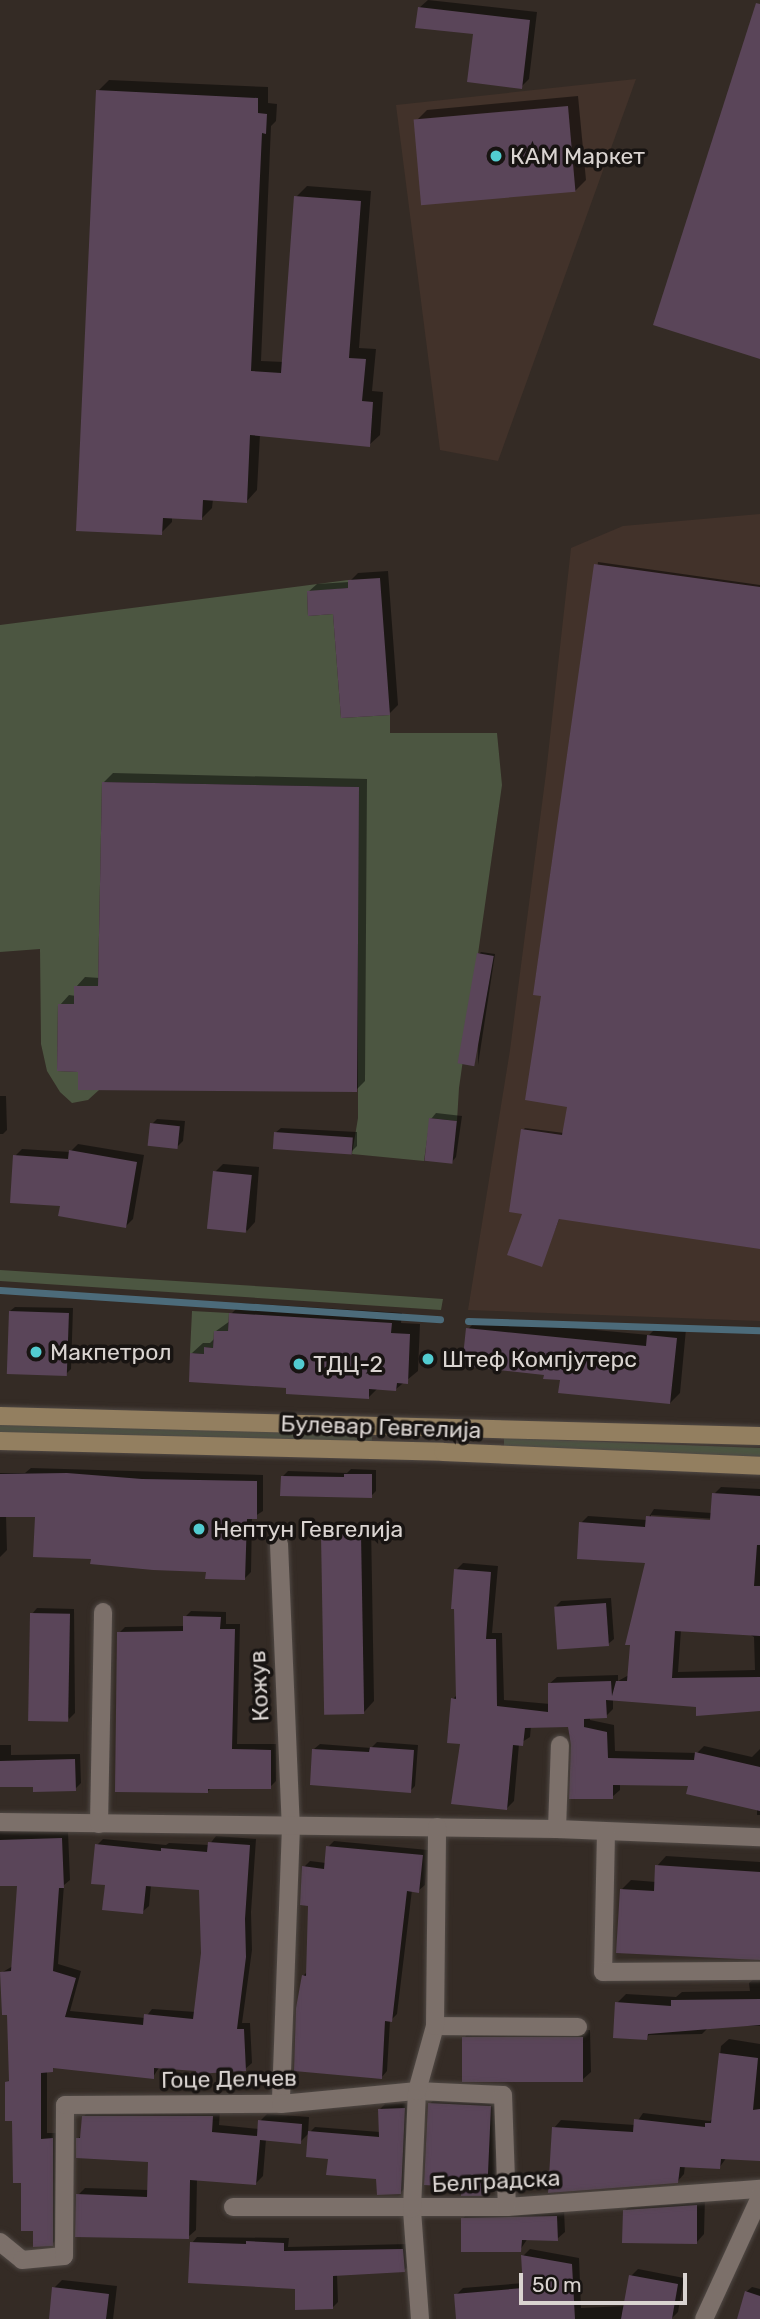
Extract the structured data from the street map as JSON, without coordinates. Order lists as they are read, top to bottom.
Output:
{
  "streets": {
    "main road": ["Булевар Гевгелија"],
    "street": ["Кожув", "Гоце Делчев", "Белградска"]
  },
  "crossings": [
    ["Кожув", "Гоце Делчев"],
    ["Гоце Делчев", "Белградска"]
  ],
  "places": [
    "КАМ Маркет",
    "Макпетрол",
    "Штеф Компјутерс",
    "ТДЦ-2",
    "Нептун Гевгелија"
  ],
  "scale_bar": "50 m"
}
